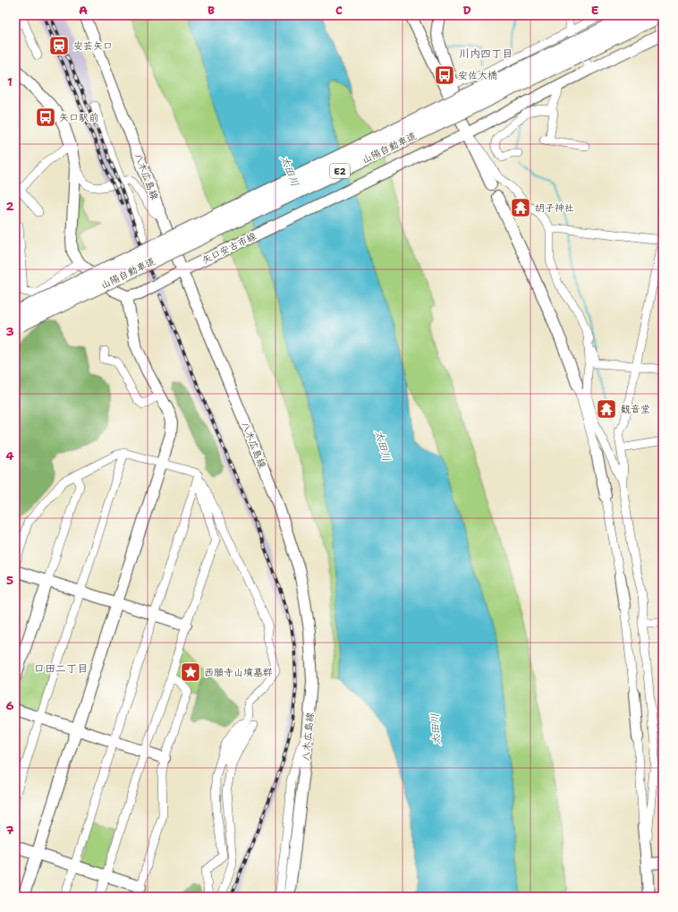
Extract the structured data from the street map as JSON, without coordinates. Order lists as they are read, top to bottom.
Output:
{
  "streets": {
    "highway": ["山陽自動車道", "E2"],
    "street": ["八木広島線", "矢口安古市線"]
  },
  "crossings": [
    ["八木広島線", "矢口安古市線"]
  ],
  "districts": ["川内四丁目", "口田二丁目"],
  "water": ["太田川"],
  "places": {
    "station": ["安芸矢口"],
    "bus stop": ["安佐大橋", "矢口駅前"],
    "temple": ["胡子神社", "観音堂"],
    "place": ["西願寺山墳墓群"]
  },
  "grid": {
    "columns": [
      "A",
      "B",
      "C",
      "D",
      "E"
    ],
    "rows": [
      "1",
      "2",
      "3",
      "4",
      "5",
      "6",
      "7"
    ]
  }
}
